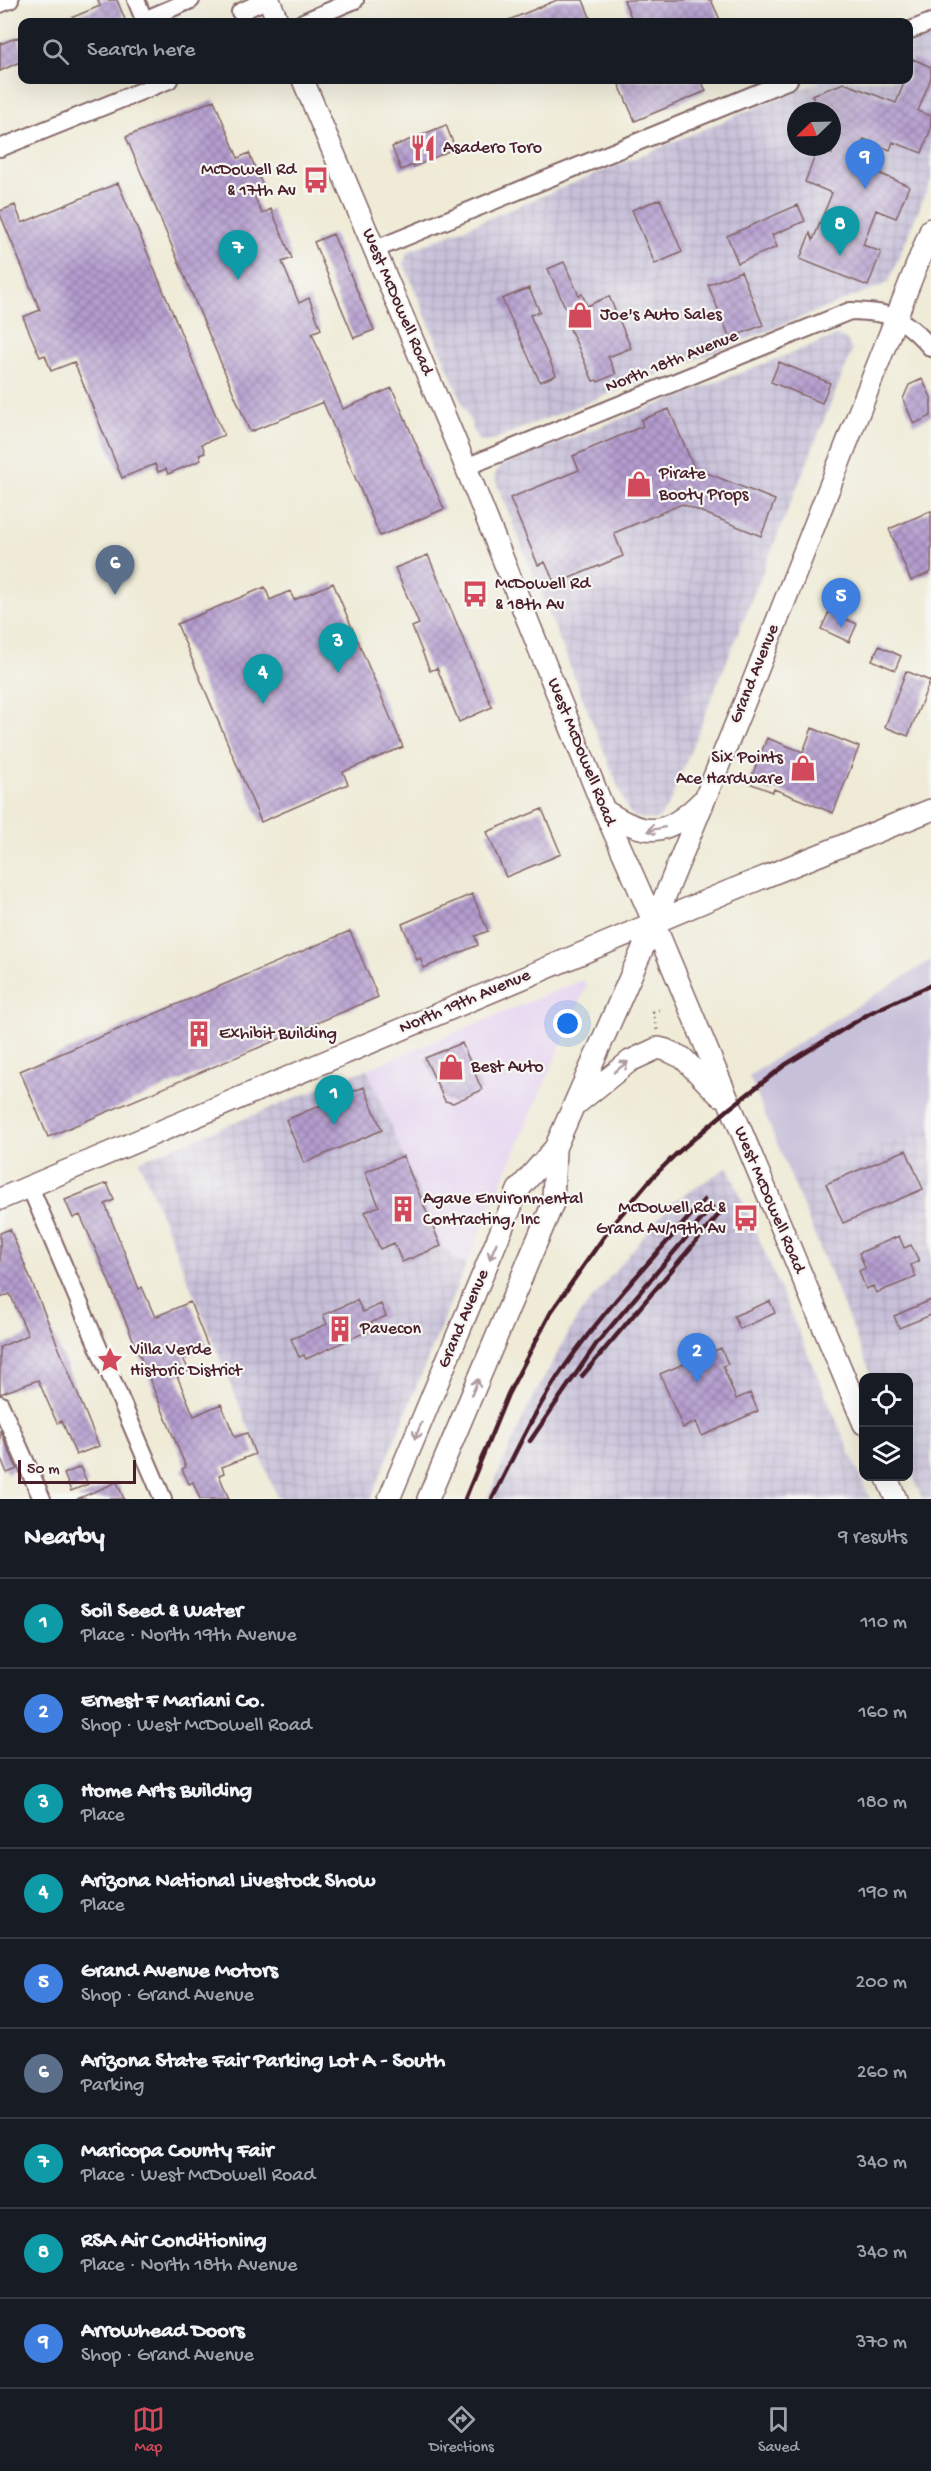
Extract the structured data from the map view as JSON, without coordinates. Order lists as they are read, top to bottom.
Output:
{
  "streets": {
    "main road": ["West McDowell Road", "Grand Avenue", "North 19th Avenue"],
    "street": ["North 18th Avenue"]
  },
  "crossings": [
    ["West McDowell Road", "North 18th Avenue"],
    ["West McDowell Road", "Grand Avenue"],
    ["West McDowell Road", "North 19th Avenue"],
    ["North 18th Avenue", "Grand Avenue"],
    ["Grand Avenue", "North 19th Avenue"]
  ],
  "places": {
    "restaurant": ["Asadero Toro"],
    "bus stop": ["McDowell Rd & 17th Av", "McDowell Rd & 18th Av", "McDowell Rd & Grand Av/19th Av"],
    "shop": [
      "Joe's Auto Sales",
      "Pirate Booty Props",
      "Six Points Ace Hardware",
      "Best Auto"
    ],
    "building": ["Exhibit Building", "Agave Environmental Contracting, Inc", "Pavecon"],
    "place": ["Villa Verde Historic District"]
  },
  "scale_bar": "50 m",
  "north": "bottom left",
  "page": {
    "search": "Search here",
    "pins": [
      "9",
      "8",
      "7",
      "6",
      "5",
      "3",
      "4",
      "1",
      "2"
    ],
    "scale": "50 m",
    "heading": ["Nearby", "9 results"],
    "list": [
      {
        "mark": "1",
        "name": "Soil Seed & Water",
        "note": "Place · North 19th Avenue",
        "value": "110 m"
      },
      {
        "mark": "2",
        "name": "Ernest F Mariani Co.",
        "note": "Shop · West McDowell Road",
        "value": "160 m"
      },
      {
        "mark": "3",
        "name": "Home Arts Building",
        "note": "Place",
        "value": "180 m"
      },
      {
        "mark": "4",
        "name": "Arizona National Livestock Show",
        "note": "Place",
        "value": "190 m"
      },
      {
        "mark": "5",
        "name": "Grand Avenue Motors",
        "note": "Shop · Grand Avenue",
        "value": "200 m"
      },
      {
        "mark": "6",
        "name": "Arizona State Fair Parking Lot A - South",
        "note": "Parking",
        "value": "260 m"
      },
      {
        "mark": "7",
        "name": "Maricopa County Fair",
        "note": "Place · West McDowell Road",
        "value": "340 m"
      },
      {
        "mark": "8",
        "name": "RSA Air Conditioning",
        "note": "Place · North 18th Avenue",
        "value": "340 m"
      },
      {
        "mark": "9",
        "name": "Arrowhead Doors",
        "note": "Shop · Grand Avenue",
        "value": "370 m"
      }
    ],
    "nav": ["Map", "Directions", "Saved"]
  }
}
